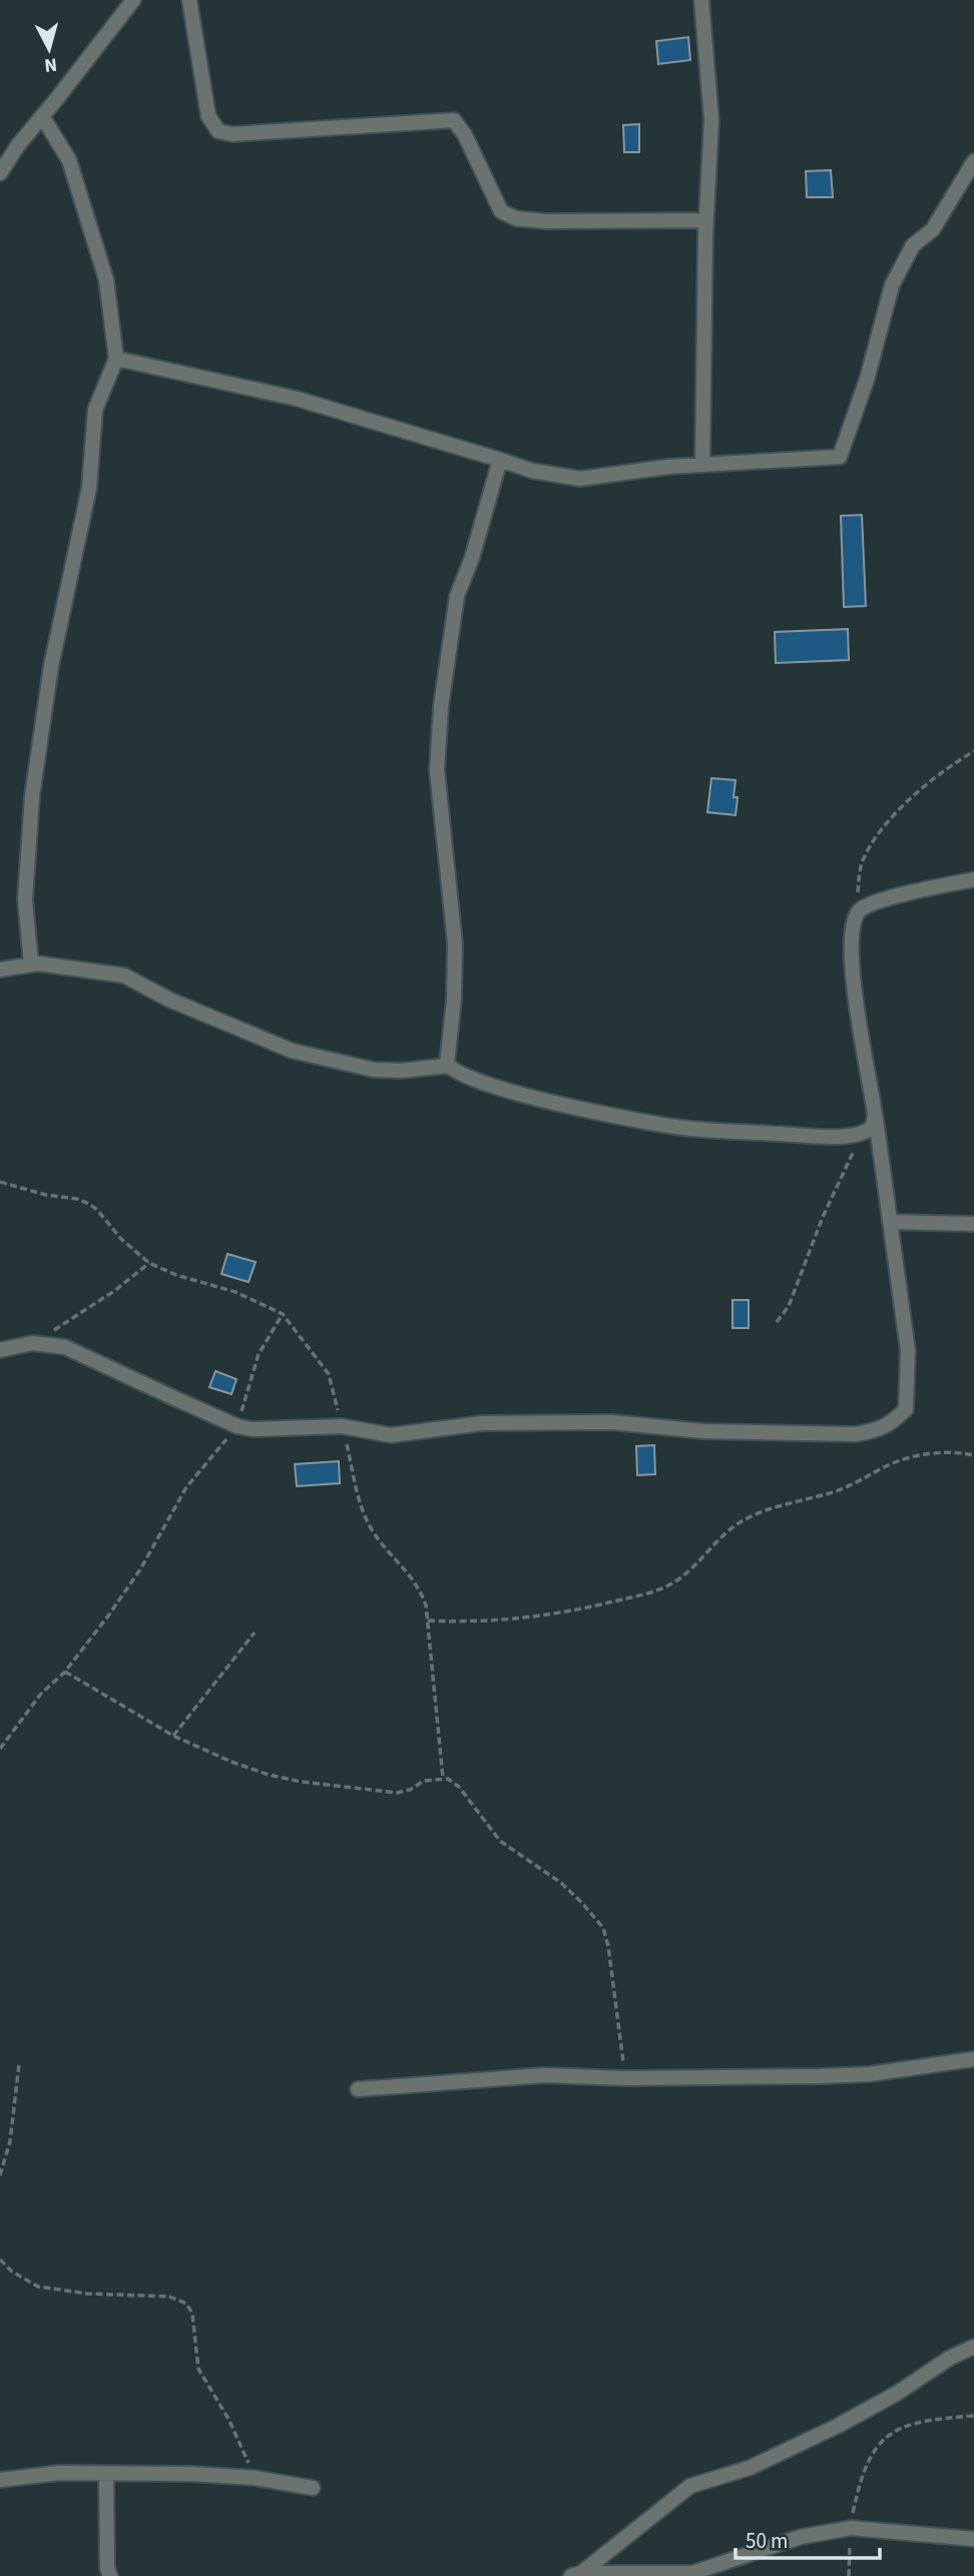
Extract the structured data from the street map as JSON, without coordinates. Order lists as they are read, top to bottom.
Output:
{
  "scale_bar": "50 m",
  "north": "bottom"
}
